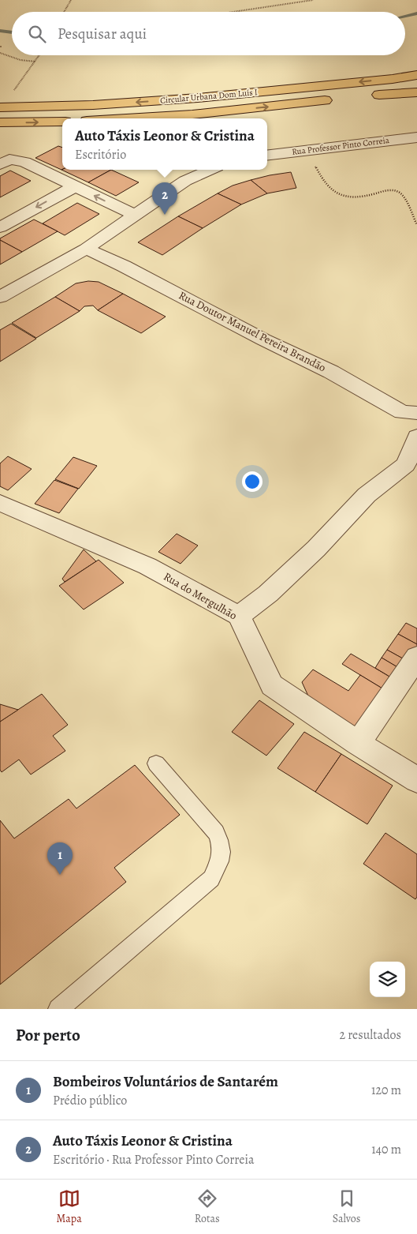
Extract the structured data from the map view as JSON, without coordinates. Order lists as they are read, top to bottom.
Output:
{
  "streets": {
    "highway": ["Circular Urbana Dom Luís I"],
    "street": ["Rua Professor Pinto Correia", "Rua Doutor Manuel Pereira Brandão", "Rua do Mergulhão"]
  },
  "page": {
    "search": "Pesquisar aqui",
    "popup": ["Auto Táxis Leonor & Cristina", "Escritório"],
    "pins": ["2", "1"],
    "heading": ["Por perto", "2 resultados"],
    "list": [
      {
        "mark": "1",
        "name": "Bombeiros Voluntários de Santarém",
        "note": "Prédio público",
        "value": "120 m"
      },
      {
        "mark": "2",
        "name": "Auto Táxis Leonor & Cristina",
        "note": "Escritório · Rua Professor Pinto Correia",
        "value": "140 m"
      }
    ],
    "nav": ["Mapa", "Rotas", "Salvos"]
  }
}
